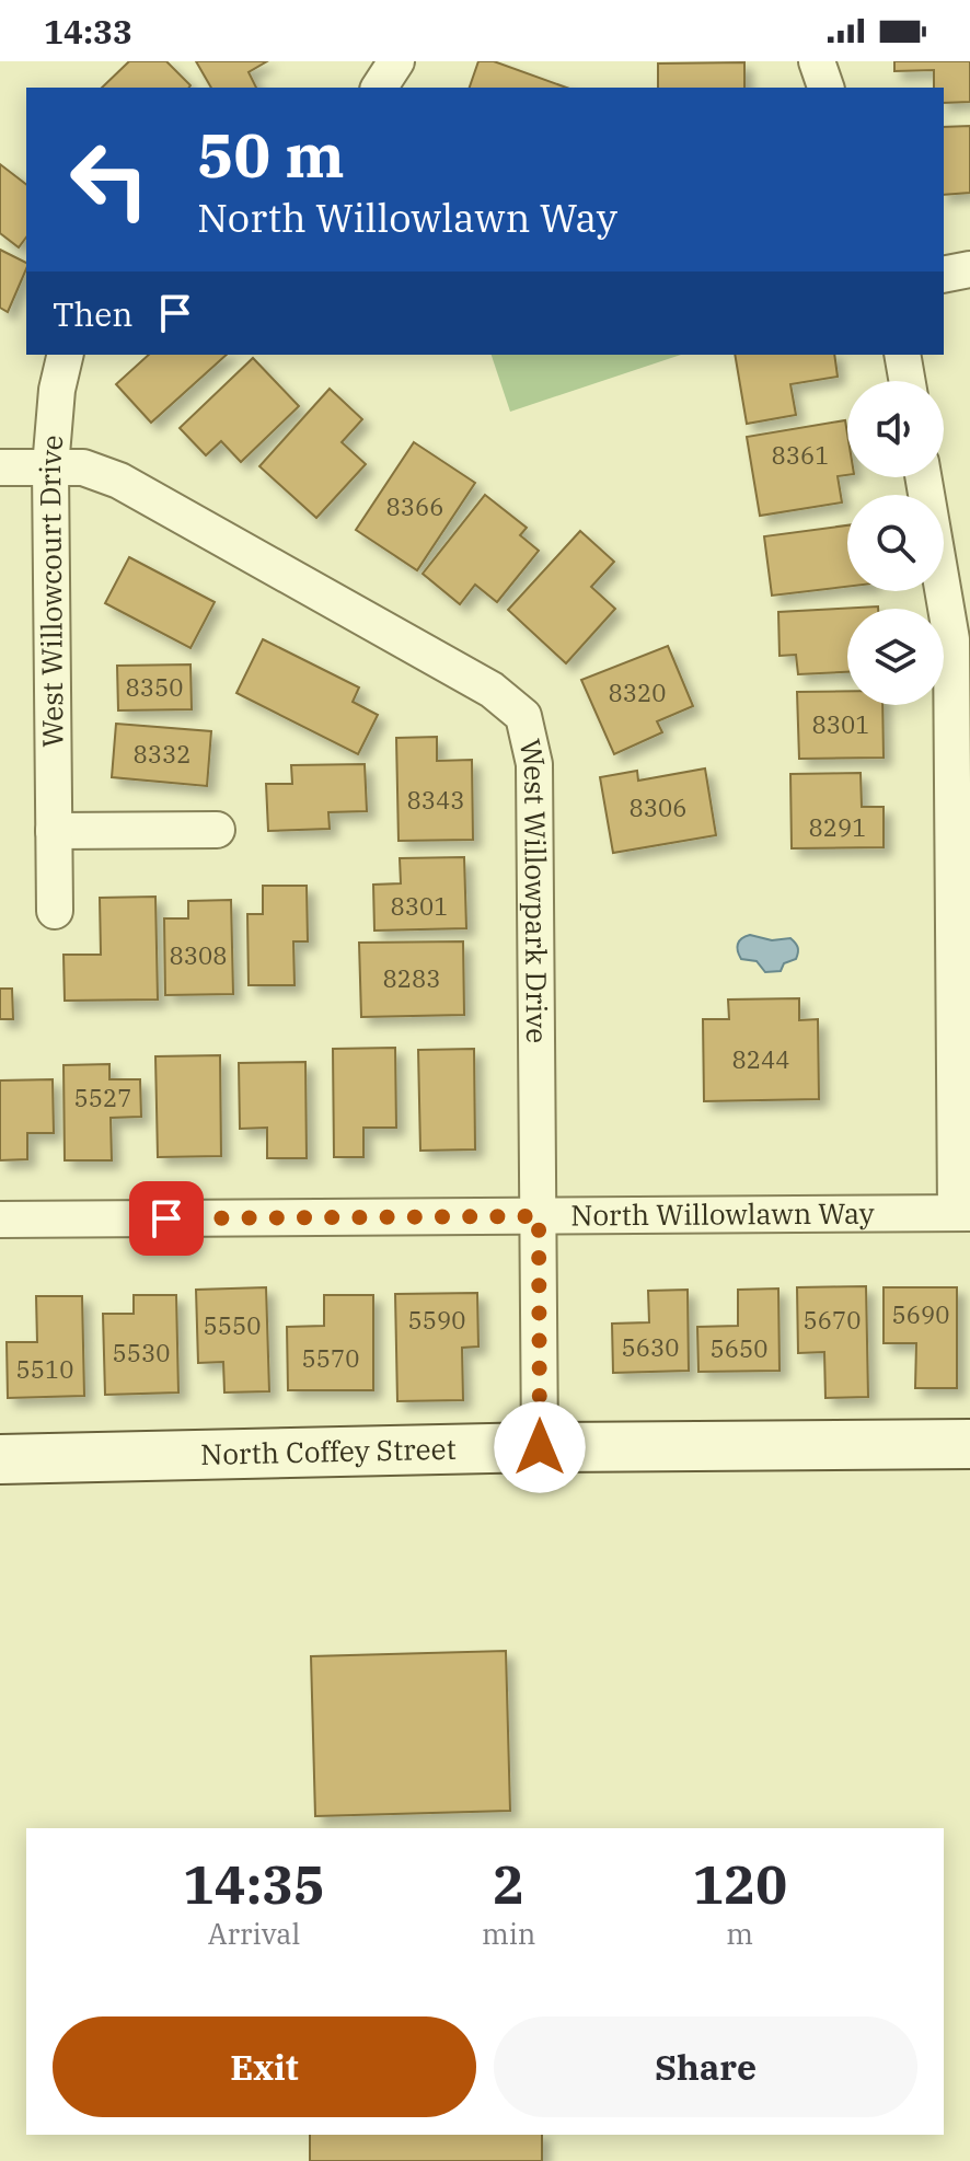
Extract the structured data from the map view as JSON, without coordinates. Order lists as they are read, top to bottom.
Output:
{
  "streets": {
    "street": [
      "West Willowcourt Drive",
      "West Willowpark Drive",
      "North Willowlawn Way",
      "North Coffey Street"
    ]
  },
  "crossings": [
    ["West Willowcourt Drive", "West Willowpark Drive"],
    ["West Willowpark Drive", "North Willowlawn Way"],
    ["West Willowpark Drive", "North Coffey Street"]
  ],
  "house_numbers": [
    "8361",
    "8366",
    "8350",
    "8320",
    "8301",
    "8332",
    "8343",
    "8306",
    "8291",
    "8301",
    "8308",
    "8283",
    "8244",
    "5527",
    "5690",
    "5590",
    "5670",
    "5550",
    "5630",
    "5650",
    "5530",
    "5570",
    "5510"
  ],
  "page": {
    "status": "14:33",
    "turn": ["50 m", "North Willowlawn Way"],
    "then": "Then",
    "eta": [
      "14:35",
      "Arrival",
      "2",
      "min",
      "120",
      "m"
    ],
    "buttons": ["Exit", "Share"]
  }
}
